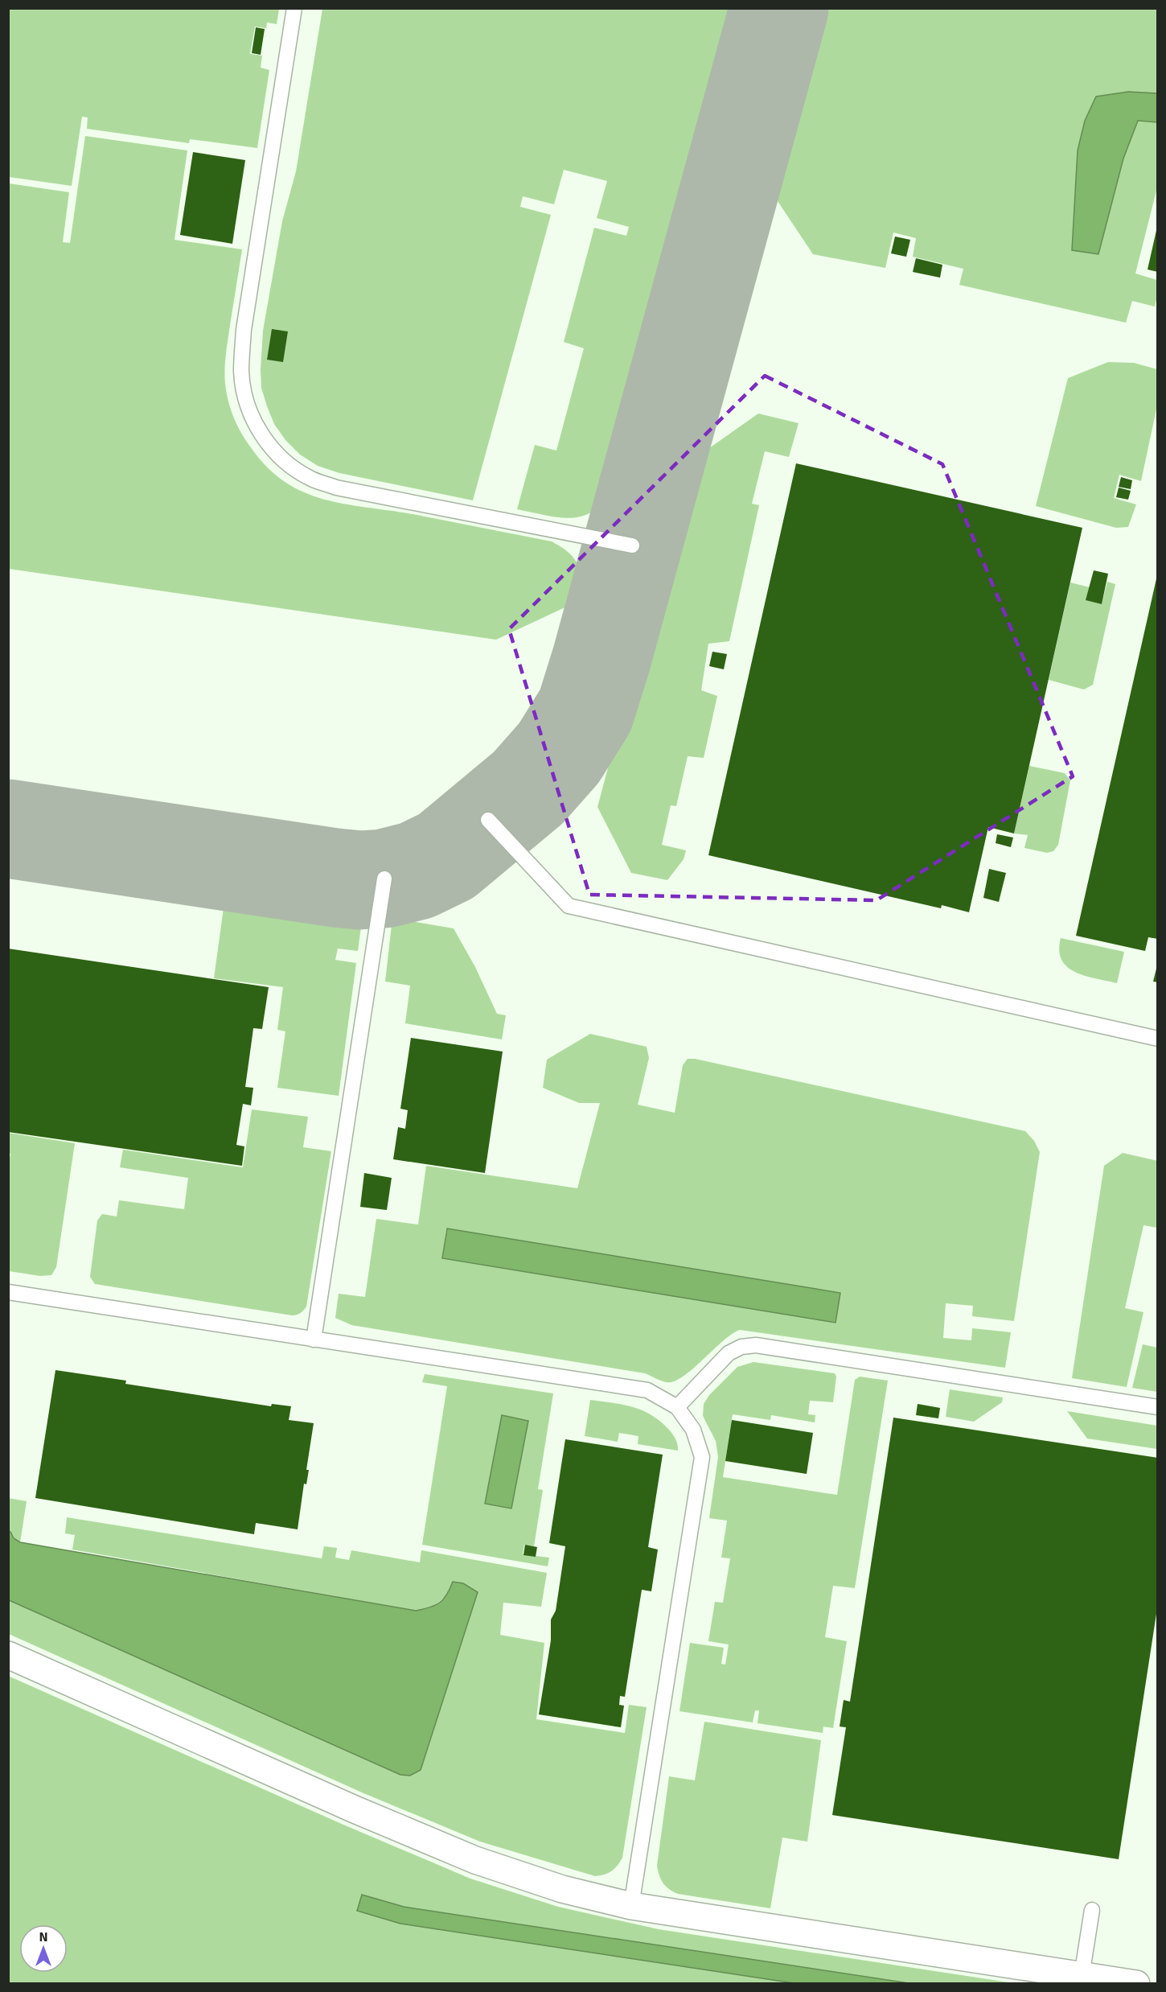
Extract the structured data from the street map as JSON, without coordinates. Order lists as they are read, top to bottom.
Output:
{
  "north": "top"
}
